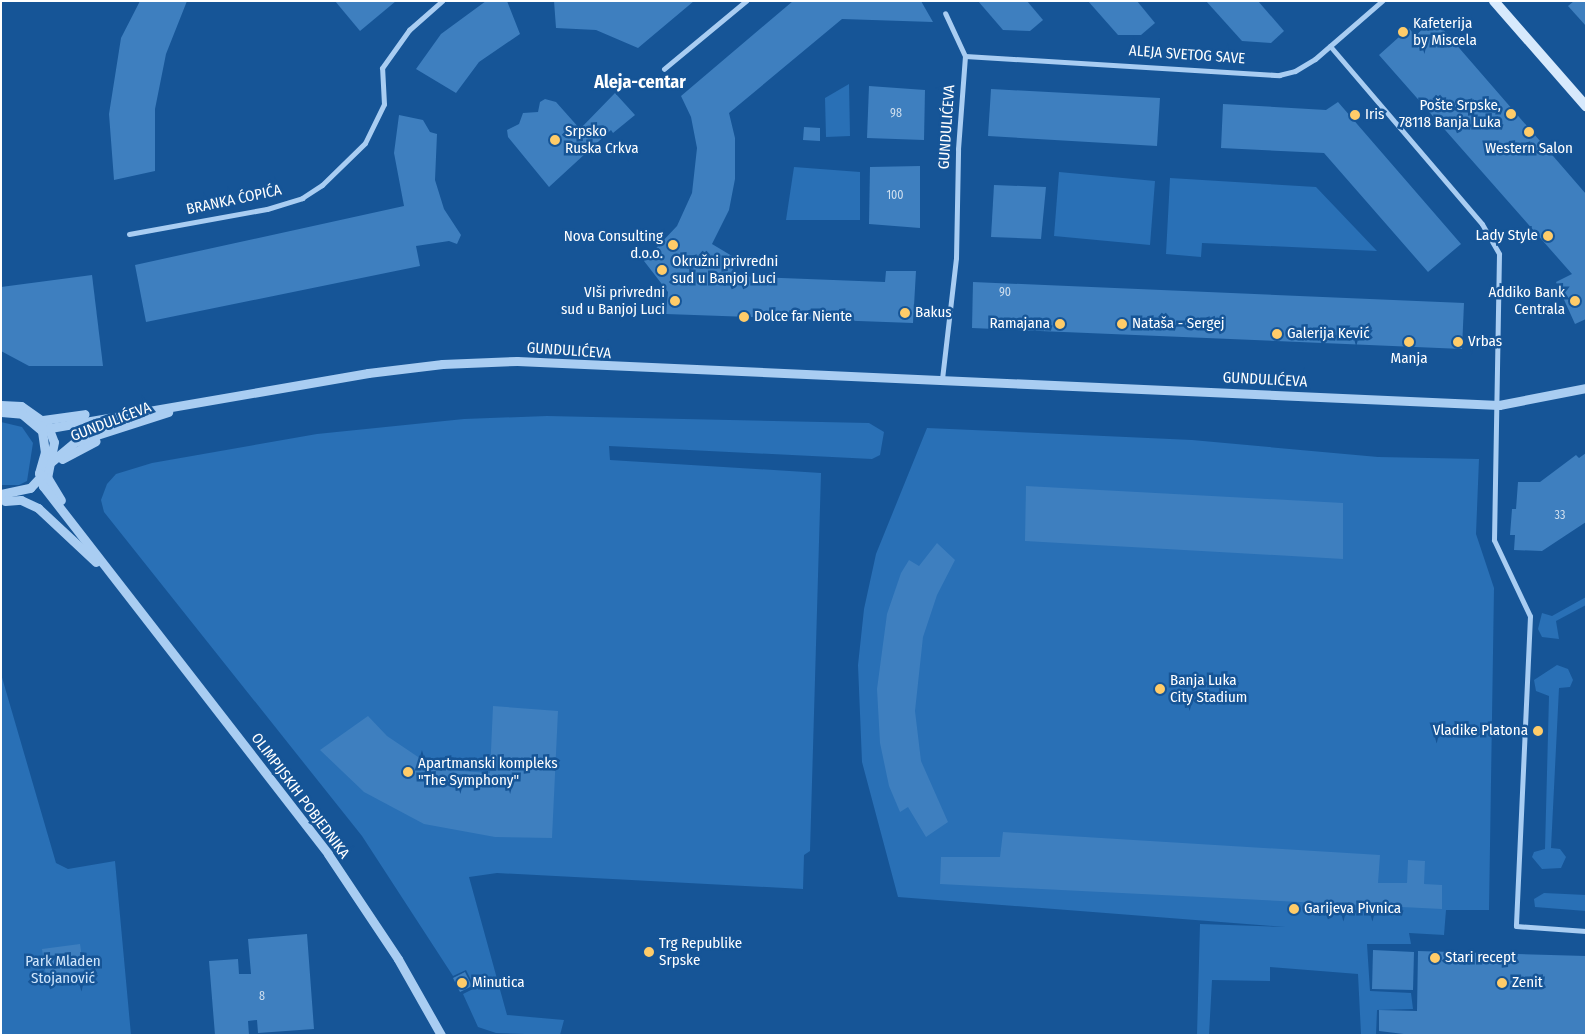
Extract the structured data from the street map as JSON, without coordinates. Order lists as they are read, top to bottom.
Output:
{
  "streets": {
    "street": [
      "ALEJA SVETOG SAVE",
      "GUNDULIĆEVA",
      "BRANKA ĆOPIĆA",
      "OLIMPIJSKIH POBJEDNIKA"
    ]
  },
  "crossings": [
    ["ALEJA SVETOG SAVE", "GUNDULIĆEVA"],
    ["GUNDULIĆEVA", "OLIMPIJSKIH POBJEDNIKA"]
  ],
  "districts": ["Aleja-centar"],
  "parks": ["Park Mladen Stojanović"],
  "places": [
    "Kafeterija by Miscela",
    "Pošte Srpske, 78118 Banja Luka",
    "Iris",
    "Western Salon",
    "Srpsko Ruska Crkva",
    "Lady Style",
    "Nova Consulting d.o.o.",
    "Okružni privredni sud u Banjoj Luci",
    "VIši privredni sud u Banjoj Luci",
    "Addiko Bank Centrala",
    "Bakus",
    "Dolce far Niente",
    "Ramajana",
    "Nataša - Sergej",
    "Galerija Kević",
    "Manja",
    "Vrbas",
    "Banja Luka City Stadium",
    "Vladike Platona",
    "Apartmanski kompleks \"The Symphony\"",
    "Garijeva Pivnica",
    "Trg Republike Srpske",
    "Stari recept",
    "Minutica",
    "Zenit"
  ],
  "house_numbers": [
    "98",
    "100",
    "90",
    "33",
    "8"
  ]
}
